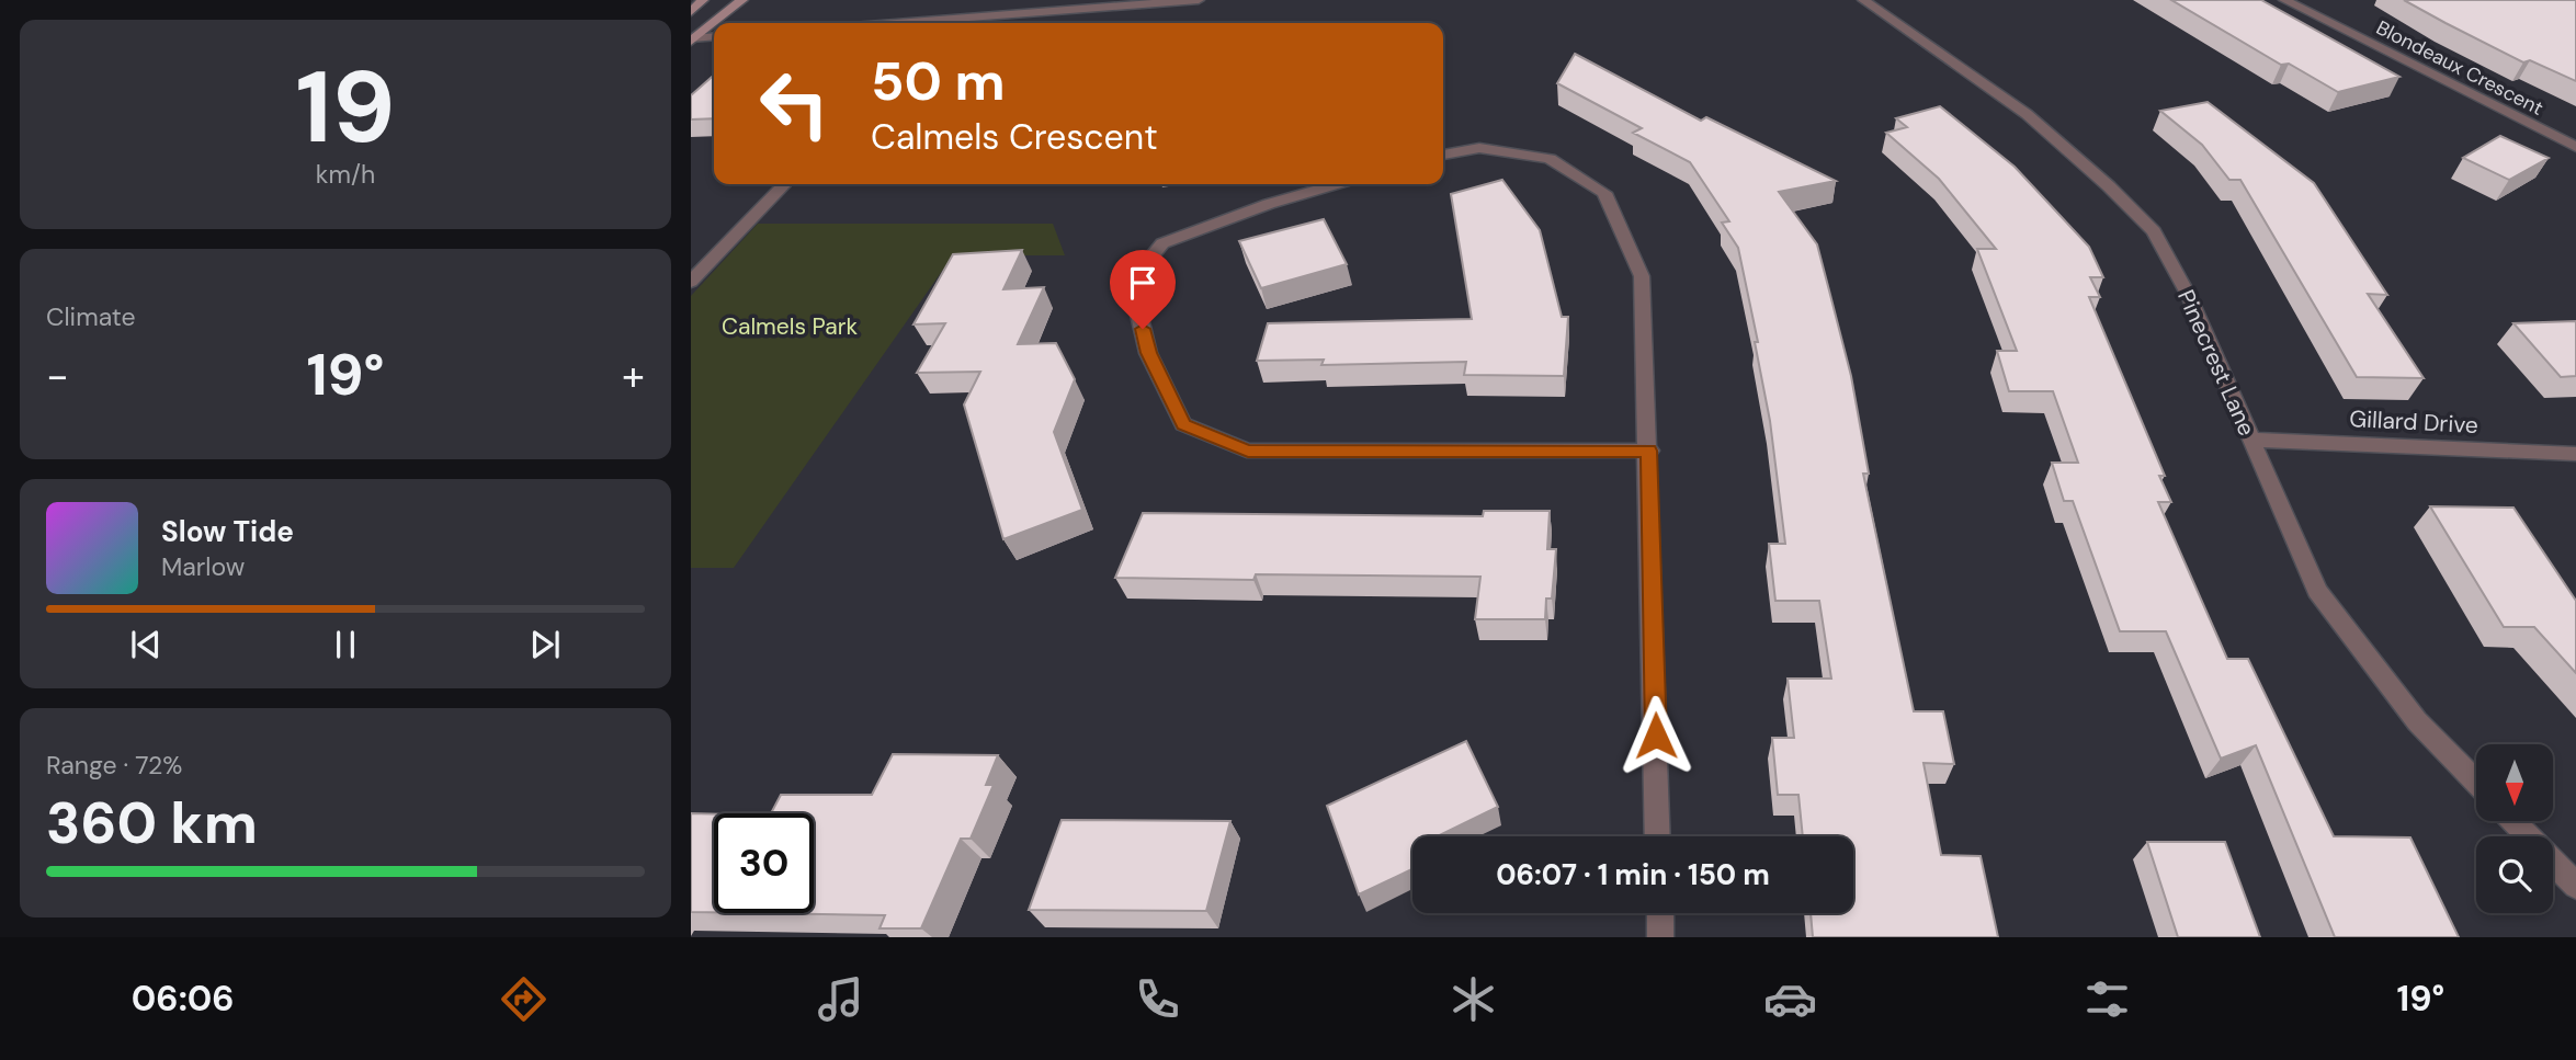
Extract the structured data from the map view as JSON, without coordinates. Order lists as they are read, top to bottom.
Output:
{
  "streets": {
    "street": ["Blondeaux Crescent", "Pinecrest Lane", "Gillard Drive"]
  },
  "crossings": [
    ["Pinecrest Lane", "Gillard Drive"]
  ],
  "parks": ["Calmels Park"],
  "north": "bottom",
  "page": {
    "tile": [
      ["19", "km/h"],
      "Climate",
      ["Range · 72%", "360 km"]
    ],
    "turn": ["50 m", "Calmels Crescent"],
    "heat": ["−", "19°", "+"],
    "song": ["Slow Tide", "Marlow"],
    "limit": "30",
    "trip": "06:07 · 1 min · 150 m",
    "tabs": ["06:06", "19°"]
  }
}
